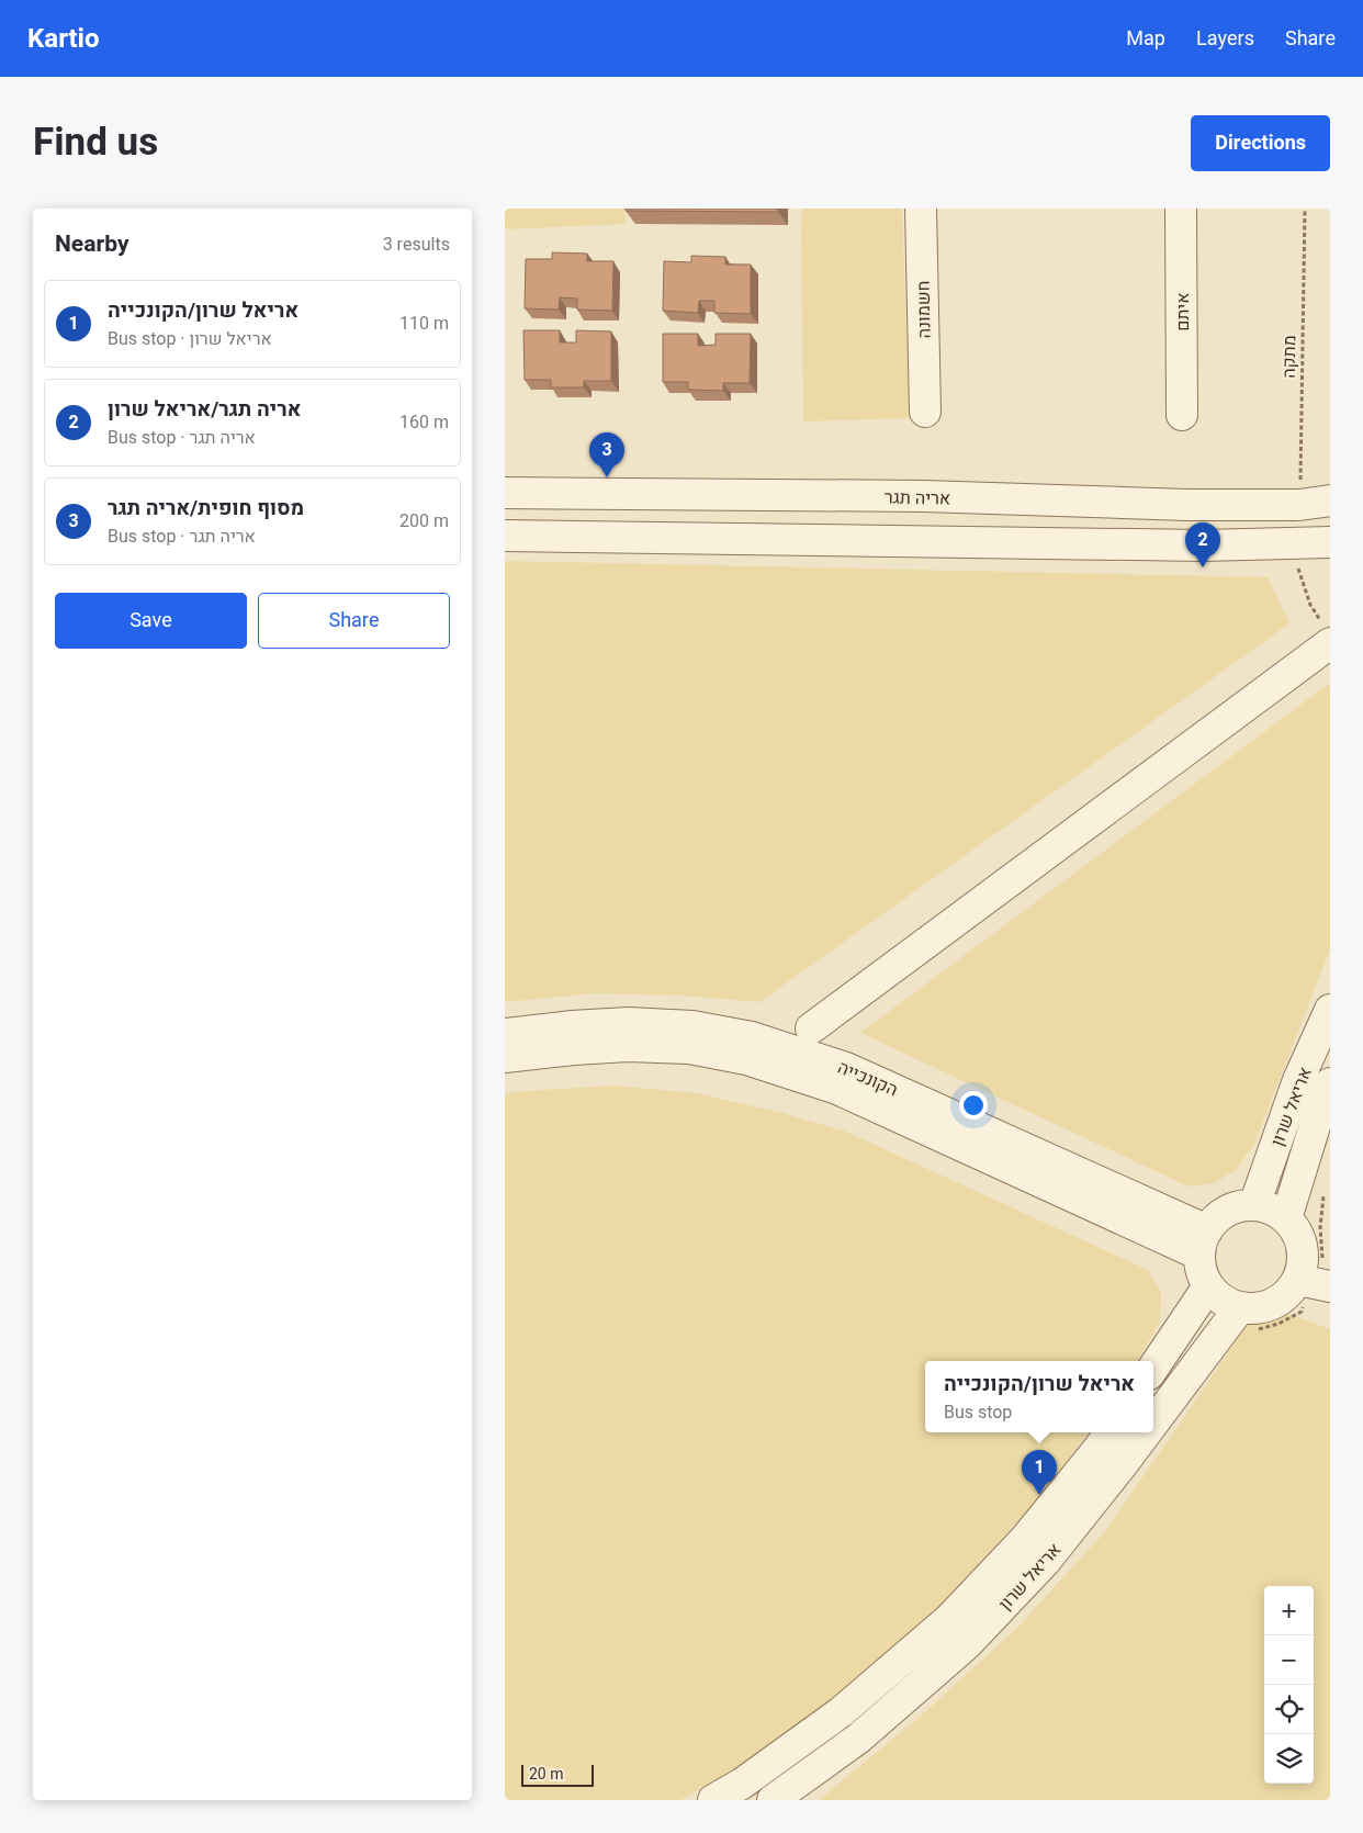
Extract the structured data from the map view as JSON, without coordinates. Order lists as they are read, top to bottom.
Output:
{
  "streets": {
    "street": [
      "חשמונה",
      "איתם",
      "אריה תגר",
      "הקונכייה",
      "אריאל שרון"
    ],
    "path": ["מתקה"]
  },
  "crossings": [
    ["מתקה", "אריה תגר"],
    ["הקונכייה", "אריאל שרון"]
  ],
  "scale_bar": "20 m",
  "page": {
    "header": "Kartio",
    "nav": ["Map", "Layers", "Share"],
    "title": "Find us",
    "buttons": [
      "Directions",
      ["Save", "Share"]
    ],
    "heading": ["Nearby", "3 results"],
    "list": [
      {
        "mark": "1",
        "name": "אריאל שרון/הקונכייה",
        "note": "Bus stop · אריאל שרון",
        "value": "110 m"
      },
      {
        "mark": "2",
        "name": "אריה תגר/אריאל שרון",
        "note": "Bus stop · אריה תגר",
        "value": "160 m"
      },
      {
        "mark": "3",
        "name": "מסוף חופית/אריה תגר",
        "note": "Bus stop · אריה תגר",
        "value": "200 m"
      }
    ],
    "pins": ["3", "2", "1"],
    "popup": ["אריאל שרון/הקונכייה", "Bus stop"],
    "map_buttons": ["+", "−"],
    "scale": "20 m"
  }
}
